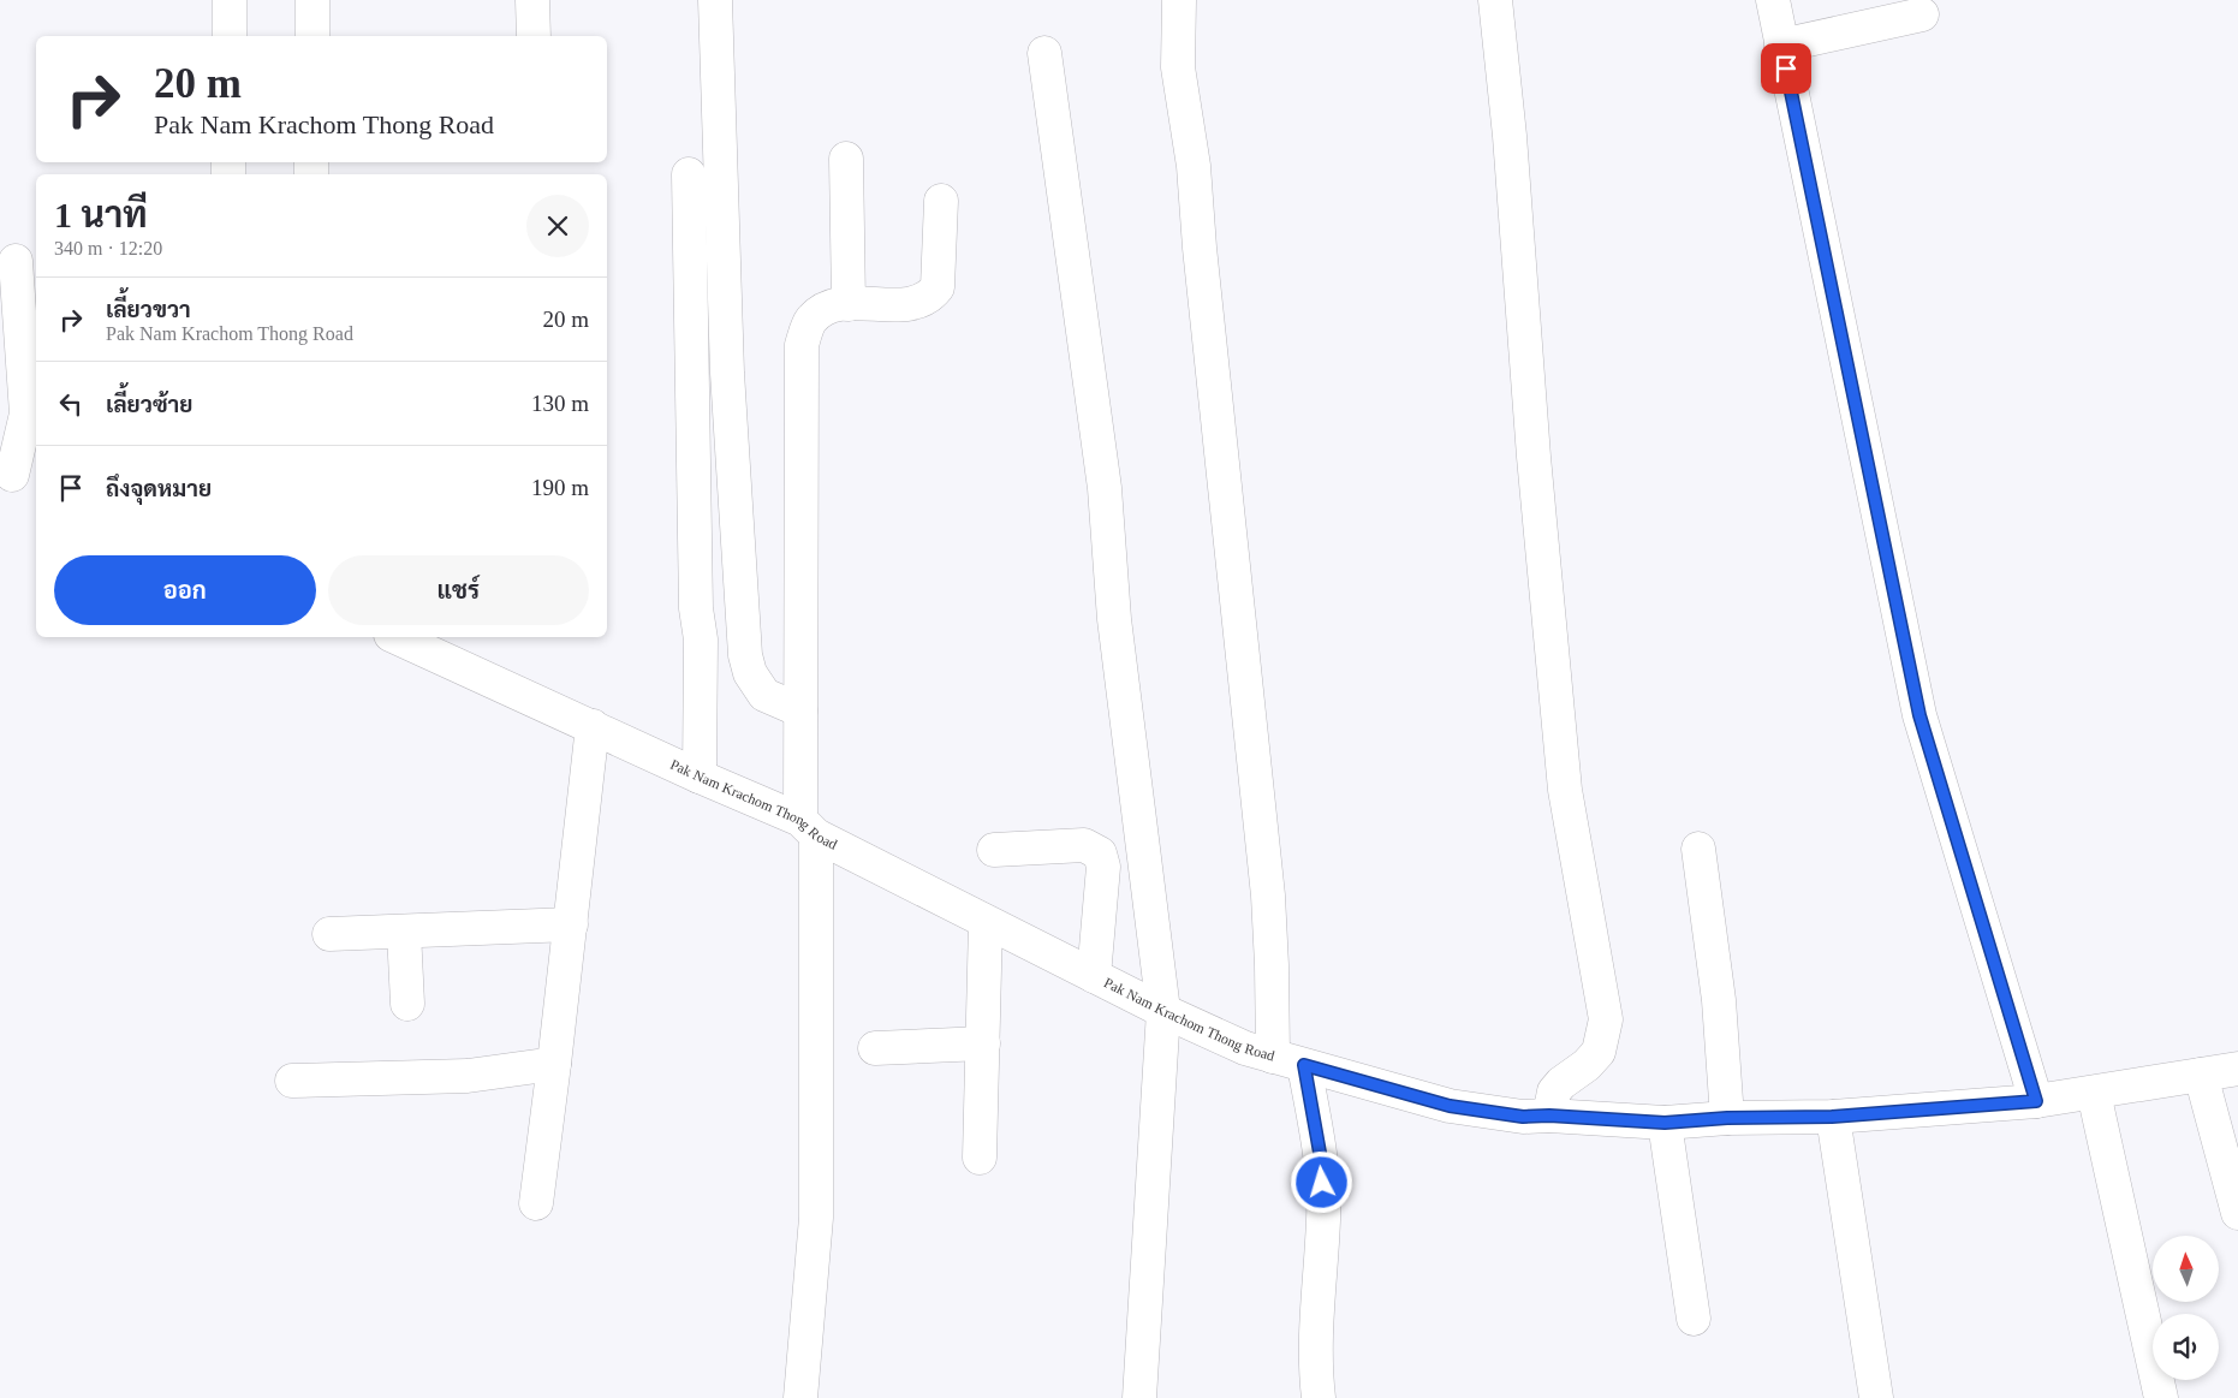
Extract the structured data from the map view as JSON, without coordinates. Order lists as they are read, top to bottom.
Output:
{
  "streets": {
    "street": ["Pak Nam Krachom Thong Road"]
  },
  "north": "top",
  "page": {
    "turn": ["20 m", "Pak Nam Krachom Thong Road"],
    "heading": ["1 นาที", "340 m · 12:20"],
    "list": [
      {
        "name": "เลี้ยวขวา",
        "note": "Pak Nam Krachom Thong Road",
        "value": "20 m"
      },
      {
        "name": "เลี้ยวซ้าย",
        "value": "130 m"
      },
      {
        "name": "ถึงจุดหมาย",
        "value": "190 m"
      }
    ],
    "buttons": ["ออก", "แชร์"]
  }
}
